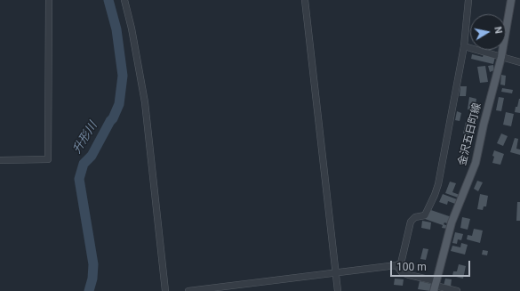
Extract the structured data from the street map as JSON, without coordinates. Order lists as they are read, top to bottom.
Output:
{
  "streets": {
    "main road": ["金沢五日町線"]
  },
  "water": ["升形川"],
  "scale_bar": "100 m",
  "north": "right"
}
